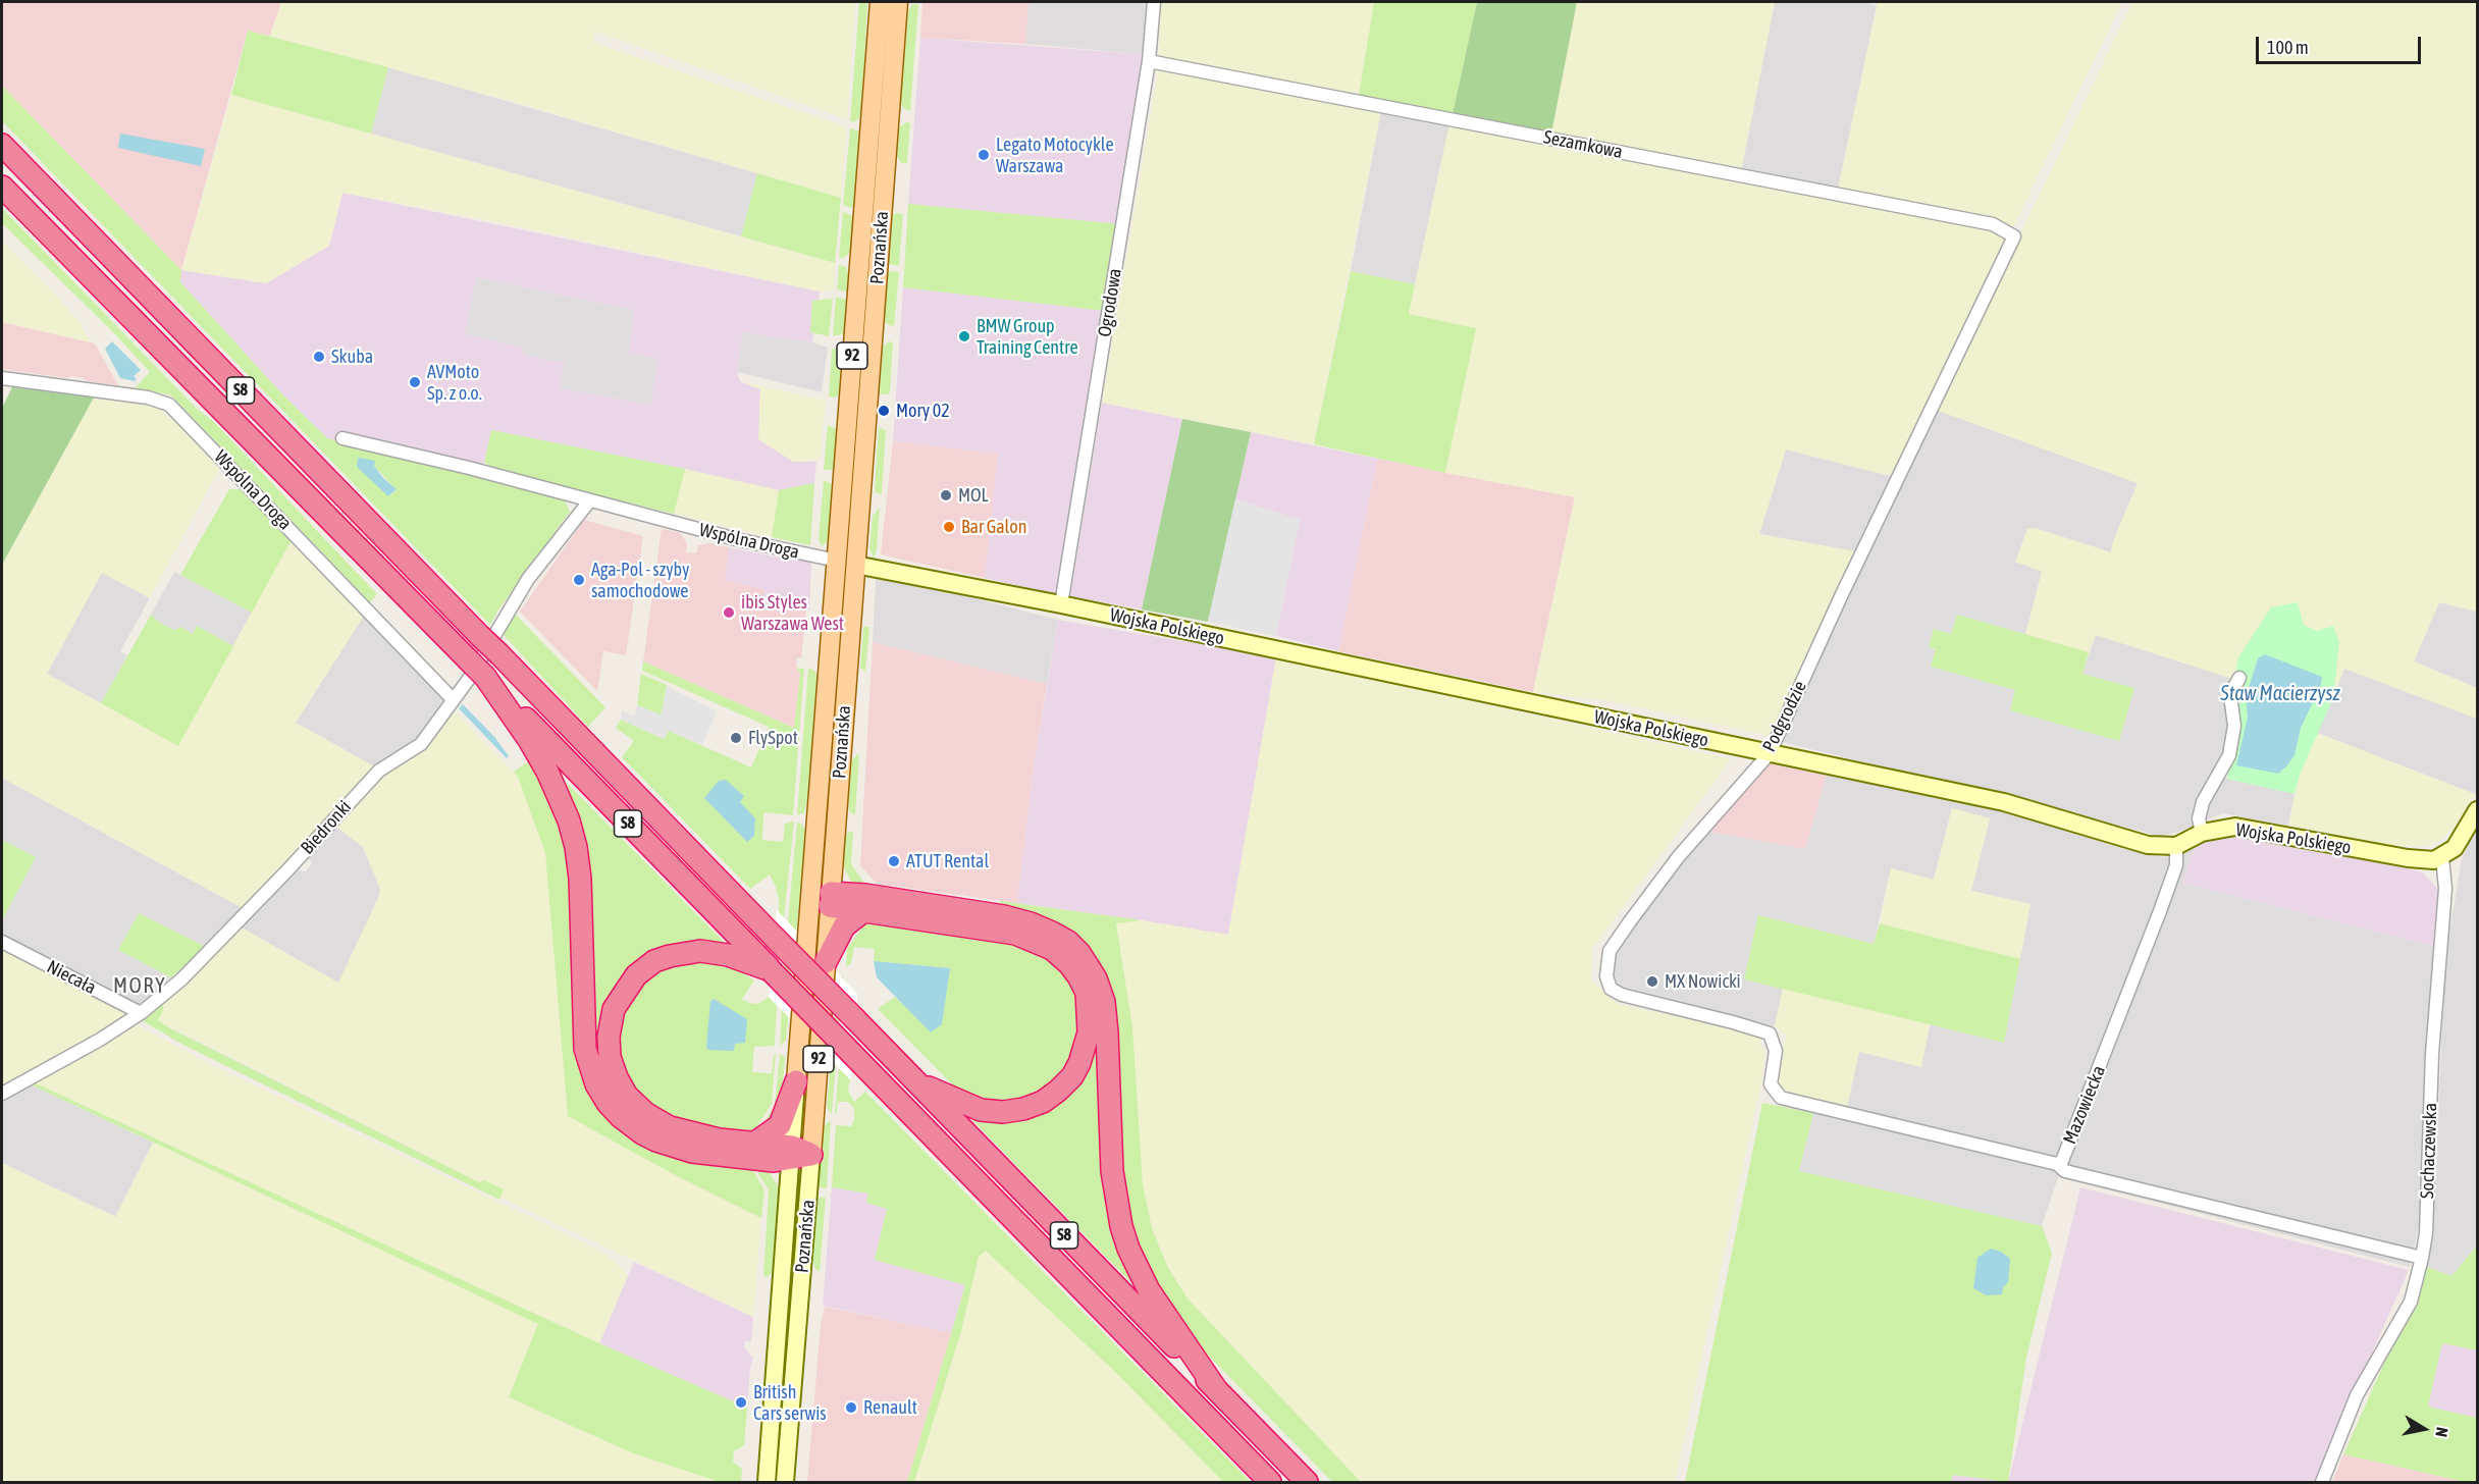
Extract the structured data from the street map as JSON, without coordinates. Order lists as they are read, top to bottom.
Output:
{
  "streets": {
    "highway": ["S8"],
    "main road": ["Poznańska", "92"],
    "street": [
      "Sezamkowa",
      "Ogrodowa",
      "Wspólna Droga",
      "Wojska Polskiego",
      "Podgrodzie",
      "Biedronki",
      "Niecała",
      "Mazowiecka",
      "Sochaczewska"
    ]
  },
  "crossings": [
    ["Sezamkowa", "Ogrodowa"],
    ["Sezamkowa", "Podgrodzie"],
    ["Poznańska", "Wspólna Droga"],
    ["Poznańska", "Wojska Polskiego"],
    ["Ogrodowa", "Wojska Polskiego"],
    ["Wspólna Droga", "Biedronki"],
    ["Wojska Polskiego", "Podgrodzie"],
    ["Wojska Polskiego", "Mazowiecka"],
    ["Wojska Polskiego", "Sochaczewska"],
    ["Podgrodzie", "Mazowiecka"],
    ["Biedronki", "Niecała"]
  ],
  "districts": ["MORY"],
  "water": ["Staw Macierzysz"],
  "places": [
    "Legato Motocykle Warszawa",
    "BMW Group Training Centre",
    "Skuba",
    "AVMoto Sp. z o.o.",
    "Mory 02",
    "MOL",
    "Bar Galon",
    "Aga-Pol - szyby samochodowe",
    "ibis Styles Warszawa West",
    "FlySpot",
    "ATUT Rental",
    "MX Nowicki",
    "British Cars serwis",
    "Renault"
  ],
  "scale_bar": "100 m",
  "north": "right"
}
